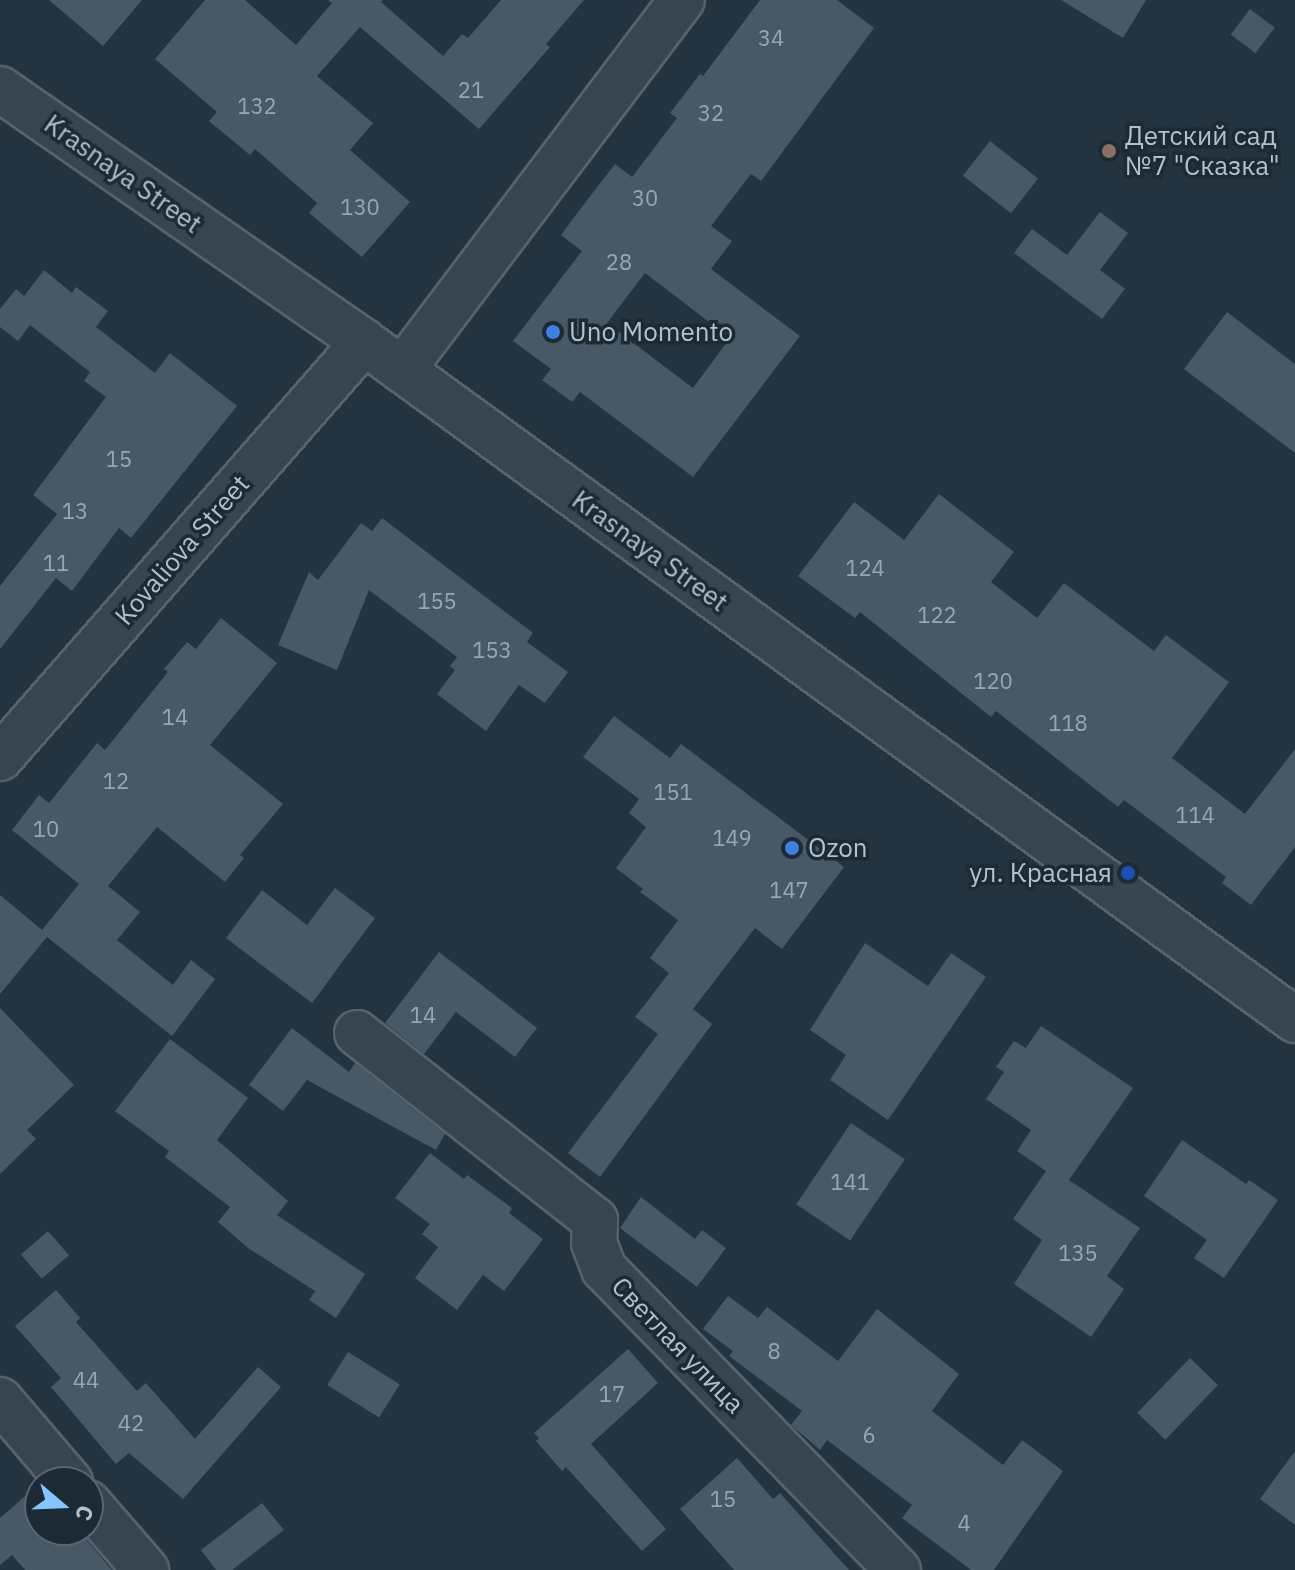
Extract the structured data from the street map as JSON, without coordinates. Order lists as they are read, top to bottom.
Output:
{
  "streets": {
    "street": ["Krasnaya Street", "Kovaliova Street", "Светлая улица"]
  },
  "crossings": [
    ["Krasnaya Street", "Kovaliova Street"]
  ],
  "places": [
    "Детский сад №7 \"Сказка\"",
    "Uno Momento",
    "Ozon",
    "ул. Красная"
  ],
  "house_numbers": [
    "34",
    "21",
    "132",
    "32",
    "30",
    "130",
    "28",
    "15",
    "13",
    "11",
    "124",
    "155",
    "122",
    "153",
    "120",
    "14",
    "118",
    "12",
    "151",
    "114",
    "10",
    "149",
    "147",
    "14",
    "141",
    "135",
    "8",
    "44",
    "17",
    "42",
    "6",
    "15",
    "4"
  ],
  "north": "right"
}
